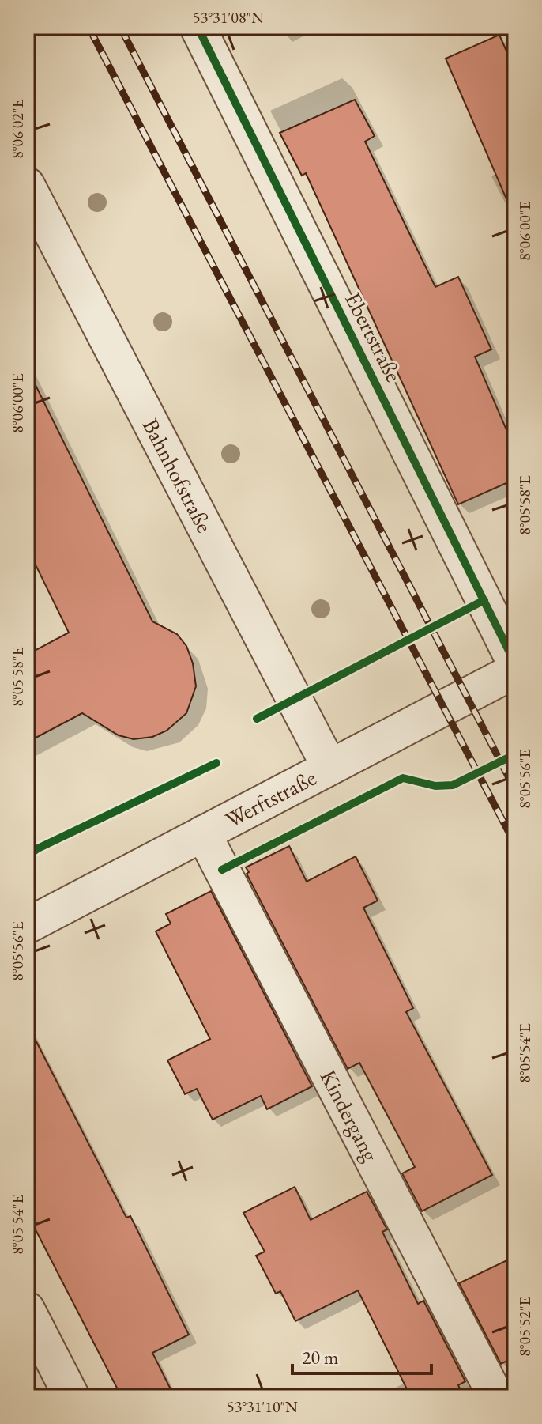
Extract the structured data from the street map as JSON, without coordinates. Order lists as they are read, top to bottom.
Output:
{
  "streets": {
    "street": [
      "Ebertstraße",
      "Bahnhofstraße",
      "Werftstraße",
      "Kindergang"
    ]
  },
  "crossings": [
    ["Bahnhofstraße", "Werftstraße"],
    ["Werftstraße", "Kindergang"]
  ],
  "scale_bar": "20 m",
  "coordinates": [
    "53°31'08\"N",
    "8°06'02\"E",
    "8°06'00\"E",
    "8°05'58\"E",
    "8°05'56\"E",
    "8°05'54\"E",
    "8°05'52\"E",
    "53°31'10\"N"
  ]
}
